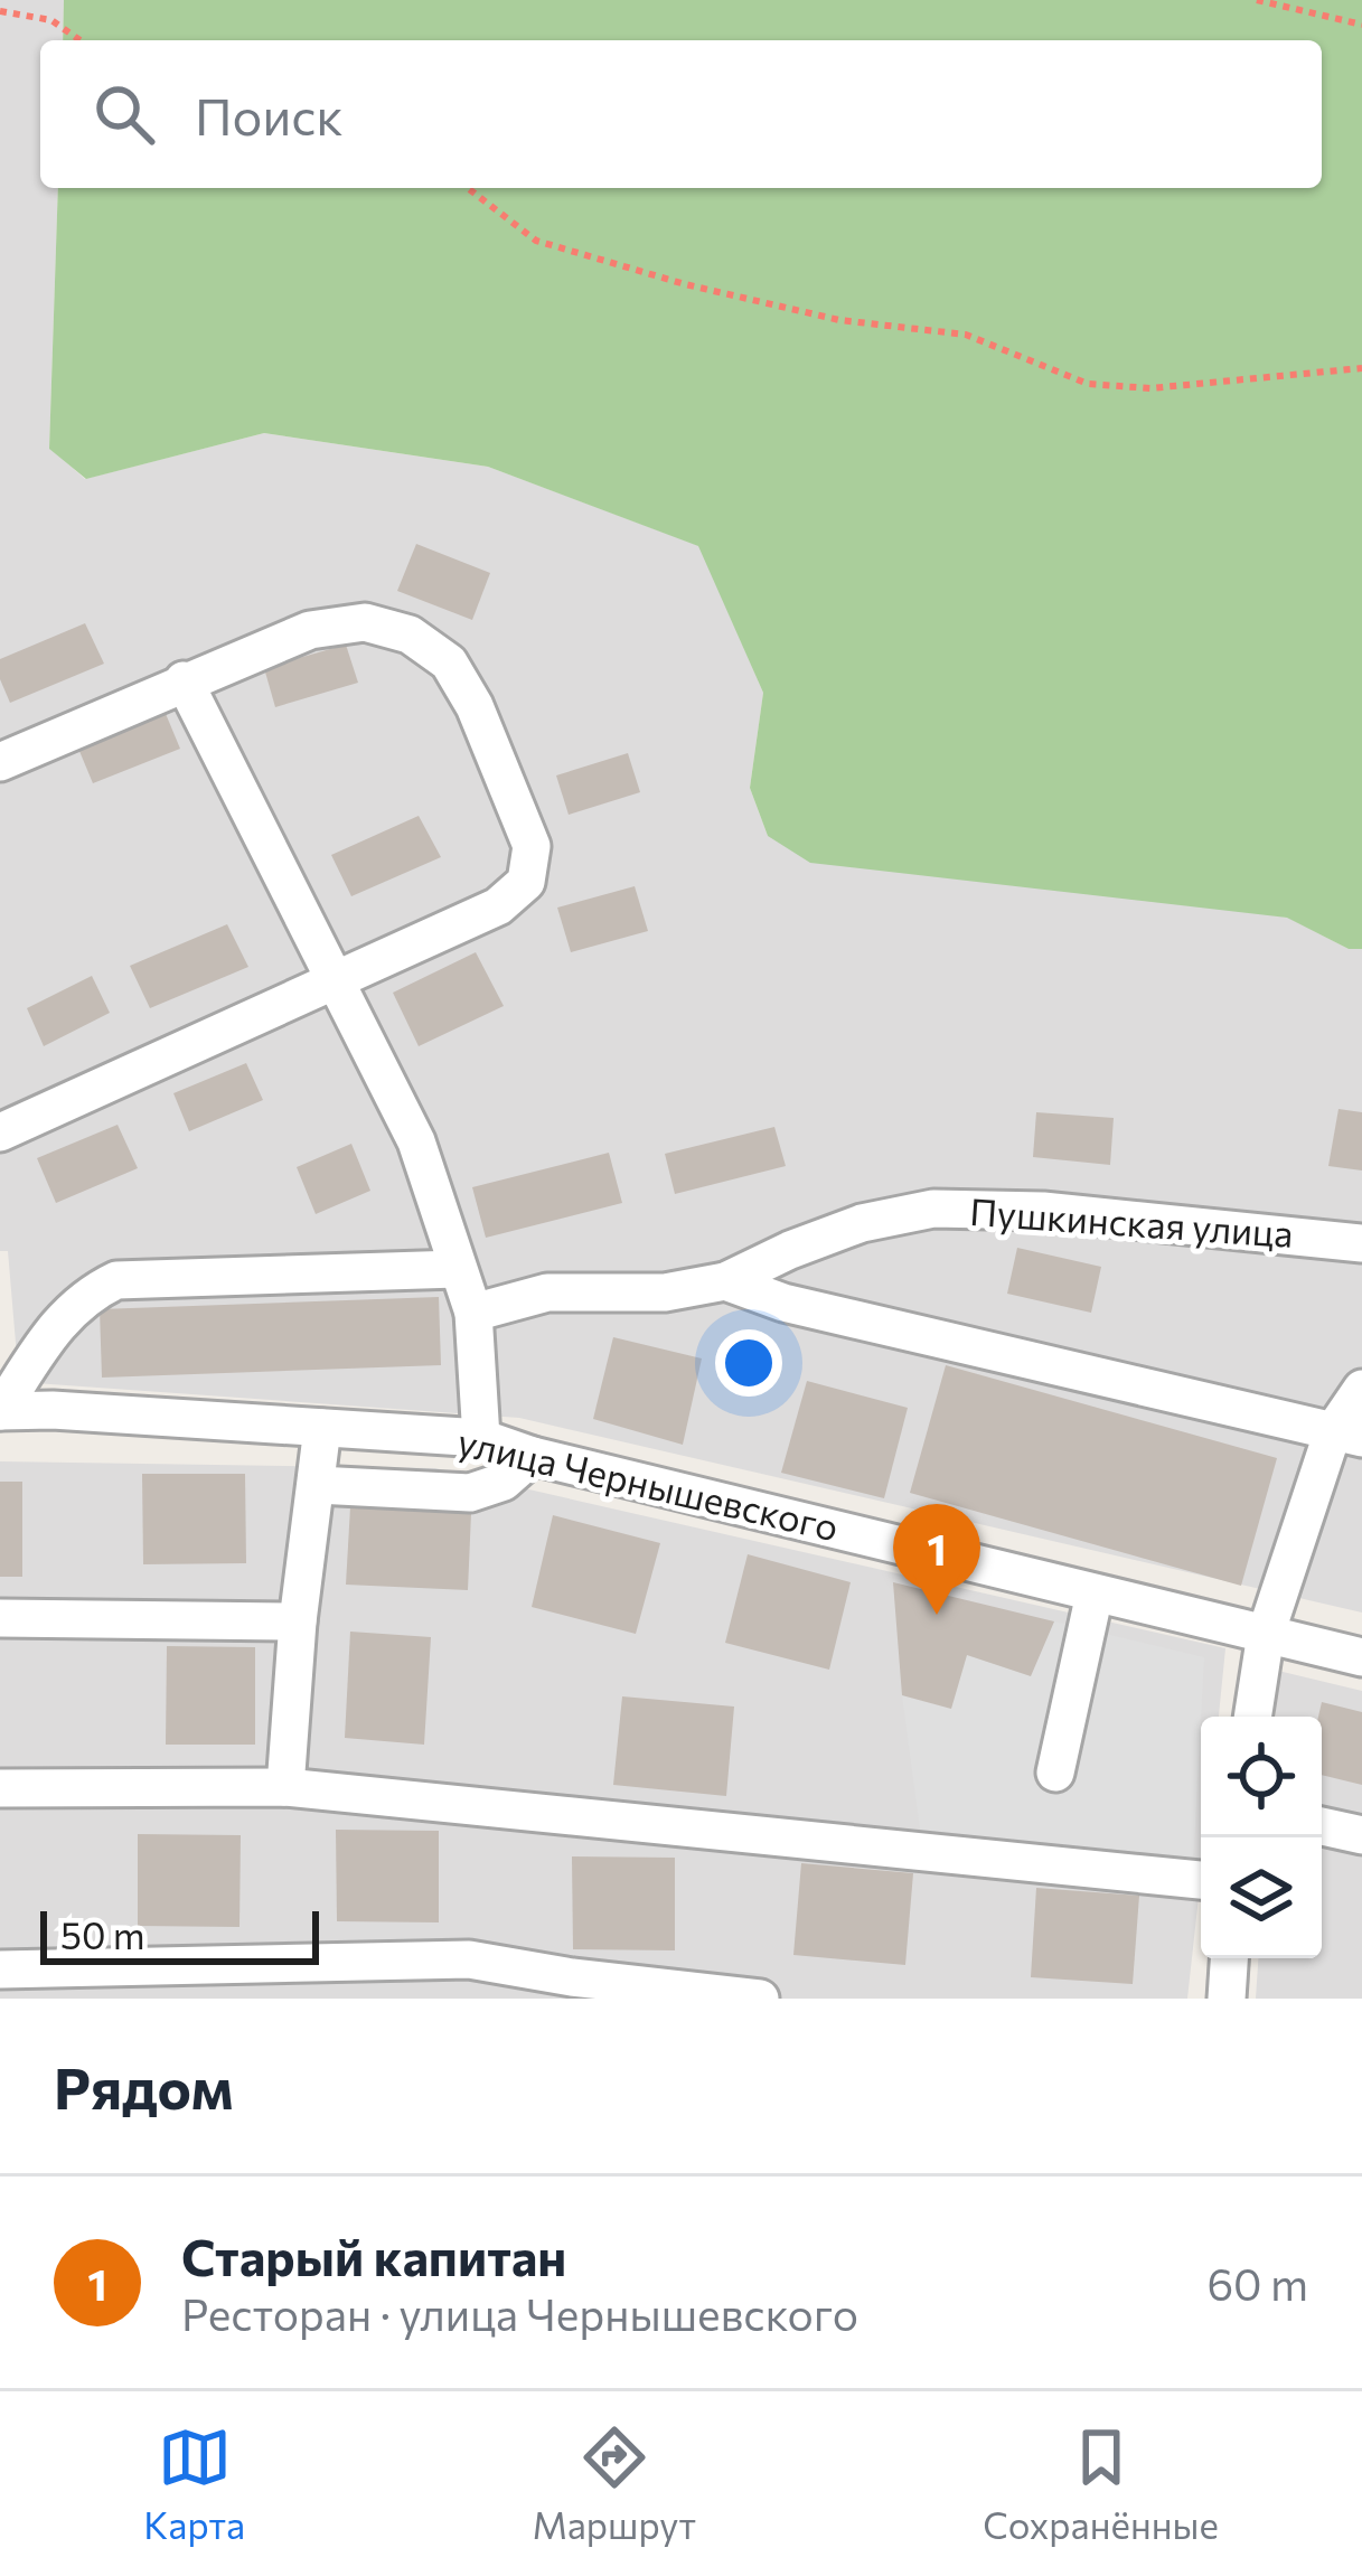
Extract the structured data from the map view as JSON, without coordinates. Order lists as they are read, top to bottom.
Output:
{
  "streets": {
    "street": ["Пушкинская улица", "улица Чернышевского"]
  },
  "scale_bar": "50 m",
  "page": {
    "search": "Поиск",
    "pins": "1",
    "scale": "50 m",
    "heading": "Рядом",
    "list": [
      {
        "mark": "1",
        "name": "Старый капитан",
        "note": "Ресторан · улица Чернышевского",
        "value": "60 m"
      }
    ],
    "nav": ["Карта", "Маршрут", "Сохранённые"]
  }
}
